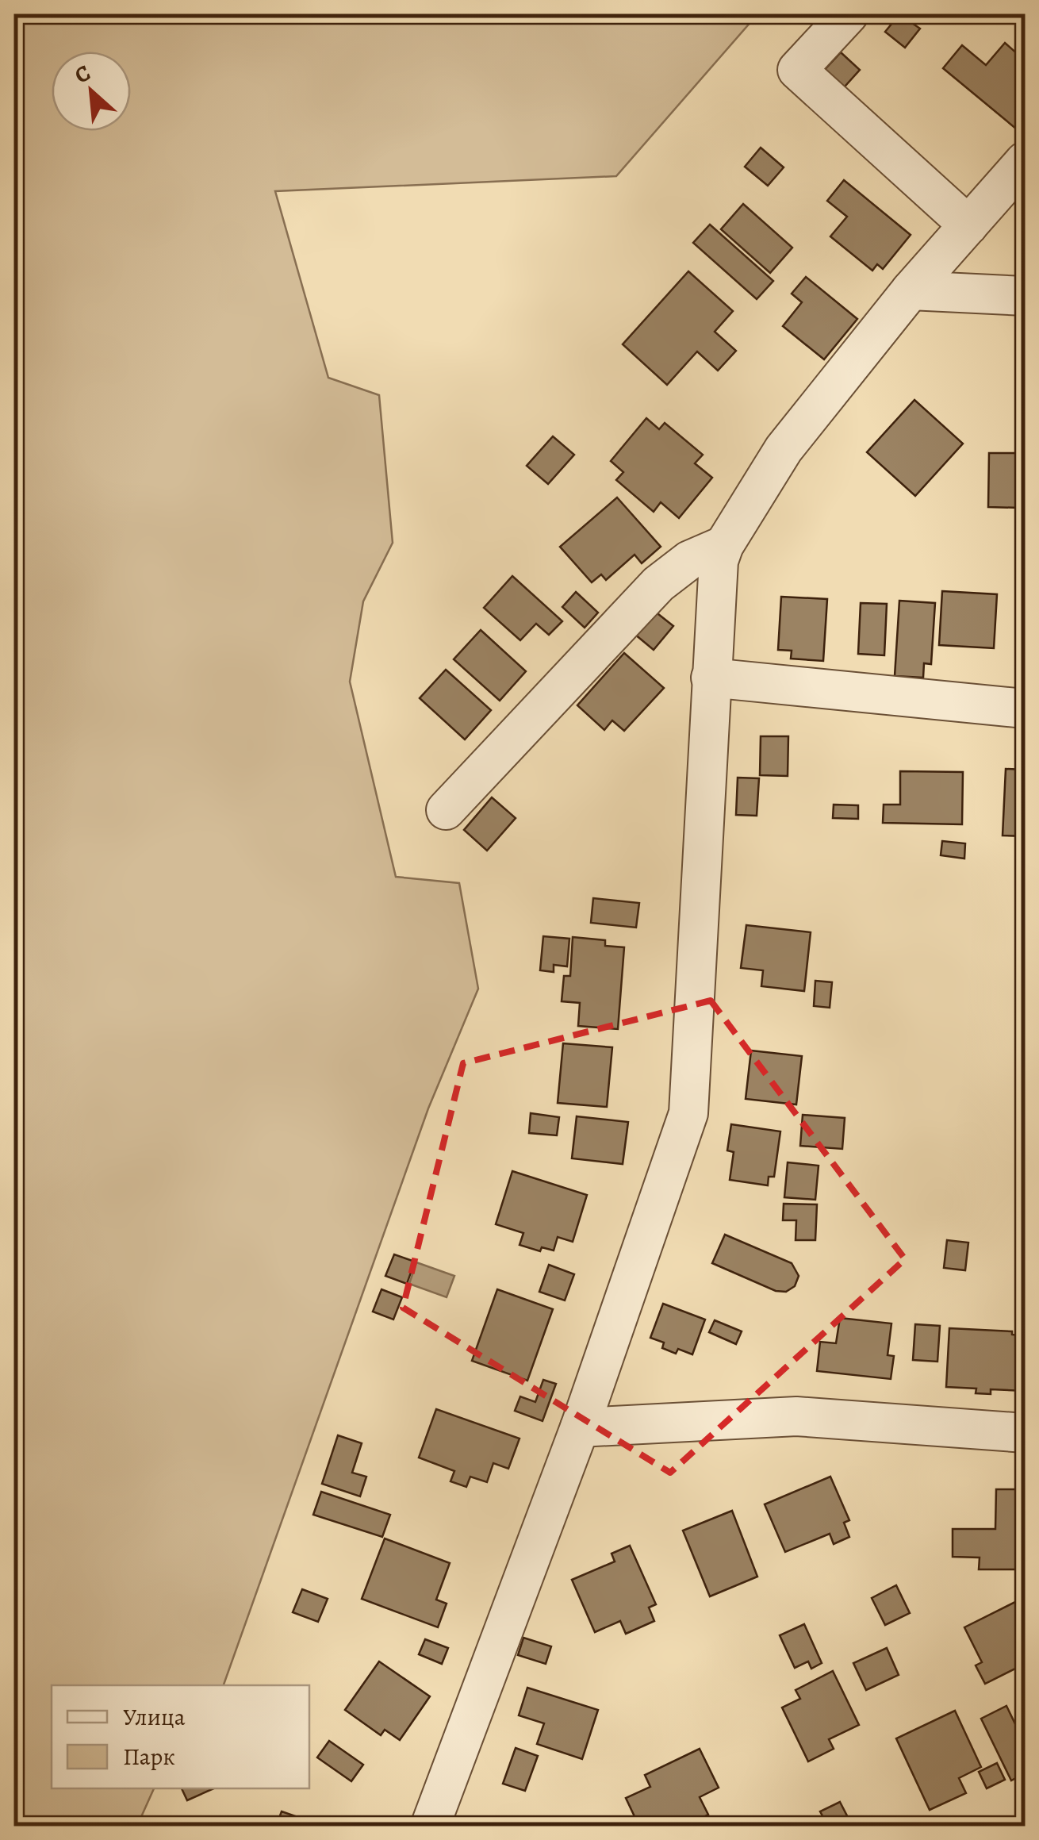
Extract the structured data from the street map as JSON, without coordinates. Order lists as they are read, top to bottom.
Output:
{
  "legend": ["Улица", "Парк"],
  "north": "top left"
}
